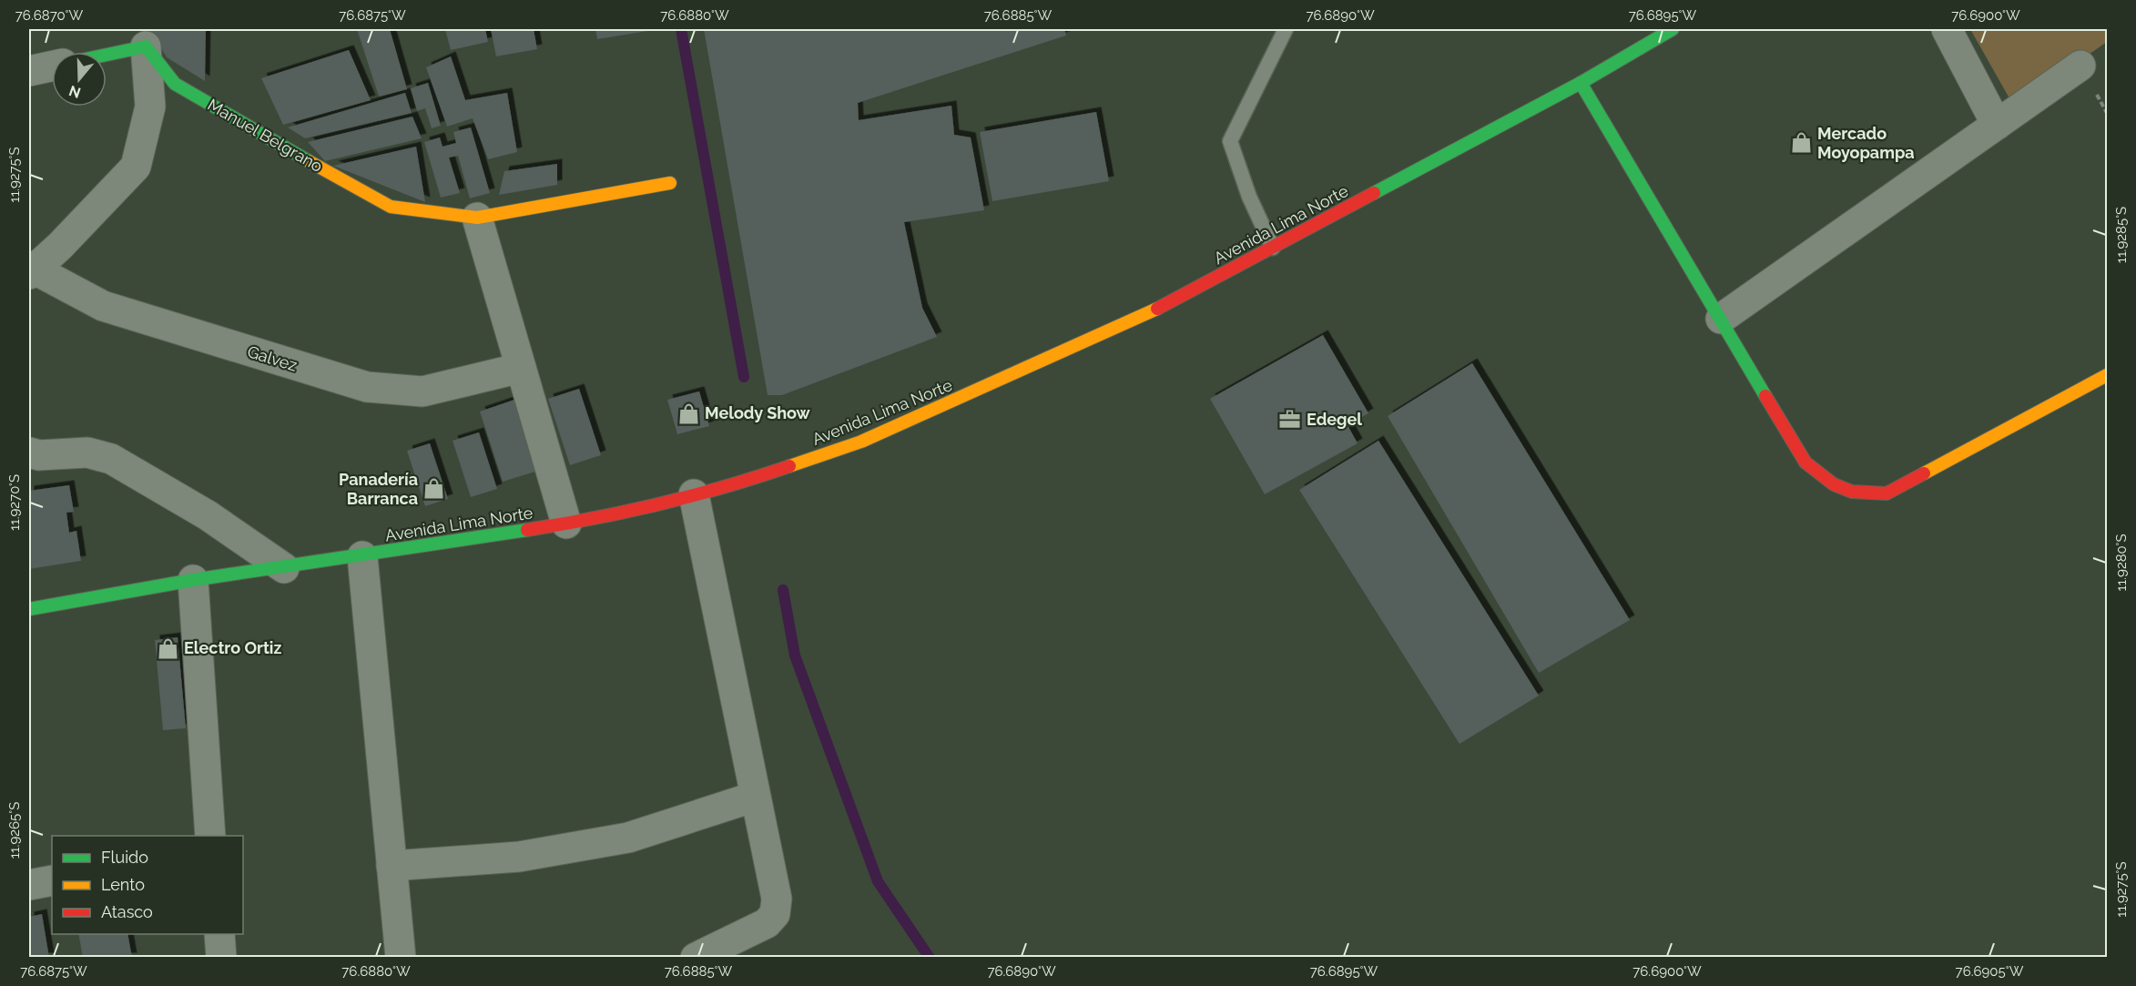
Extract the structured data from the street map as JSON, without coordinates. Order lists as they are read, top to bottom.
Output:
{
  "streets": {
    "main road": ["Manuel Belgrano", "Avenida Lima Norte"],
    "street": ["Galvez"]
  },
  "places": {
    "shop": [
      "Mercado Moyopampa",
      "Melody Show",
      "Panadería Barranca",
      "Electro Ortiz"
    ],
    "office": ["Edegel"]
  },
  "legend": ["Fluido", "Lento", "Atasco"],
  "north": "bottom",
  "coordinates": [
    "76.6870°W",
    "76.6875°W",
    "76.6880°W",
    "76.6885°W",
    "76.6890°W",
    "76.6895°W",
    "76.6900°W",
    "11.9275°S",
    "11.9285°S",
    "11.9270°S",
    "11.9280°S",
    "11.9265°S",
    "76.6905°W"
  ]
}
